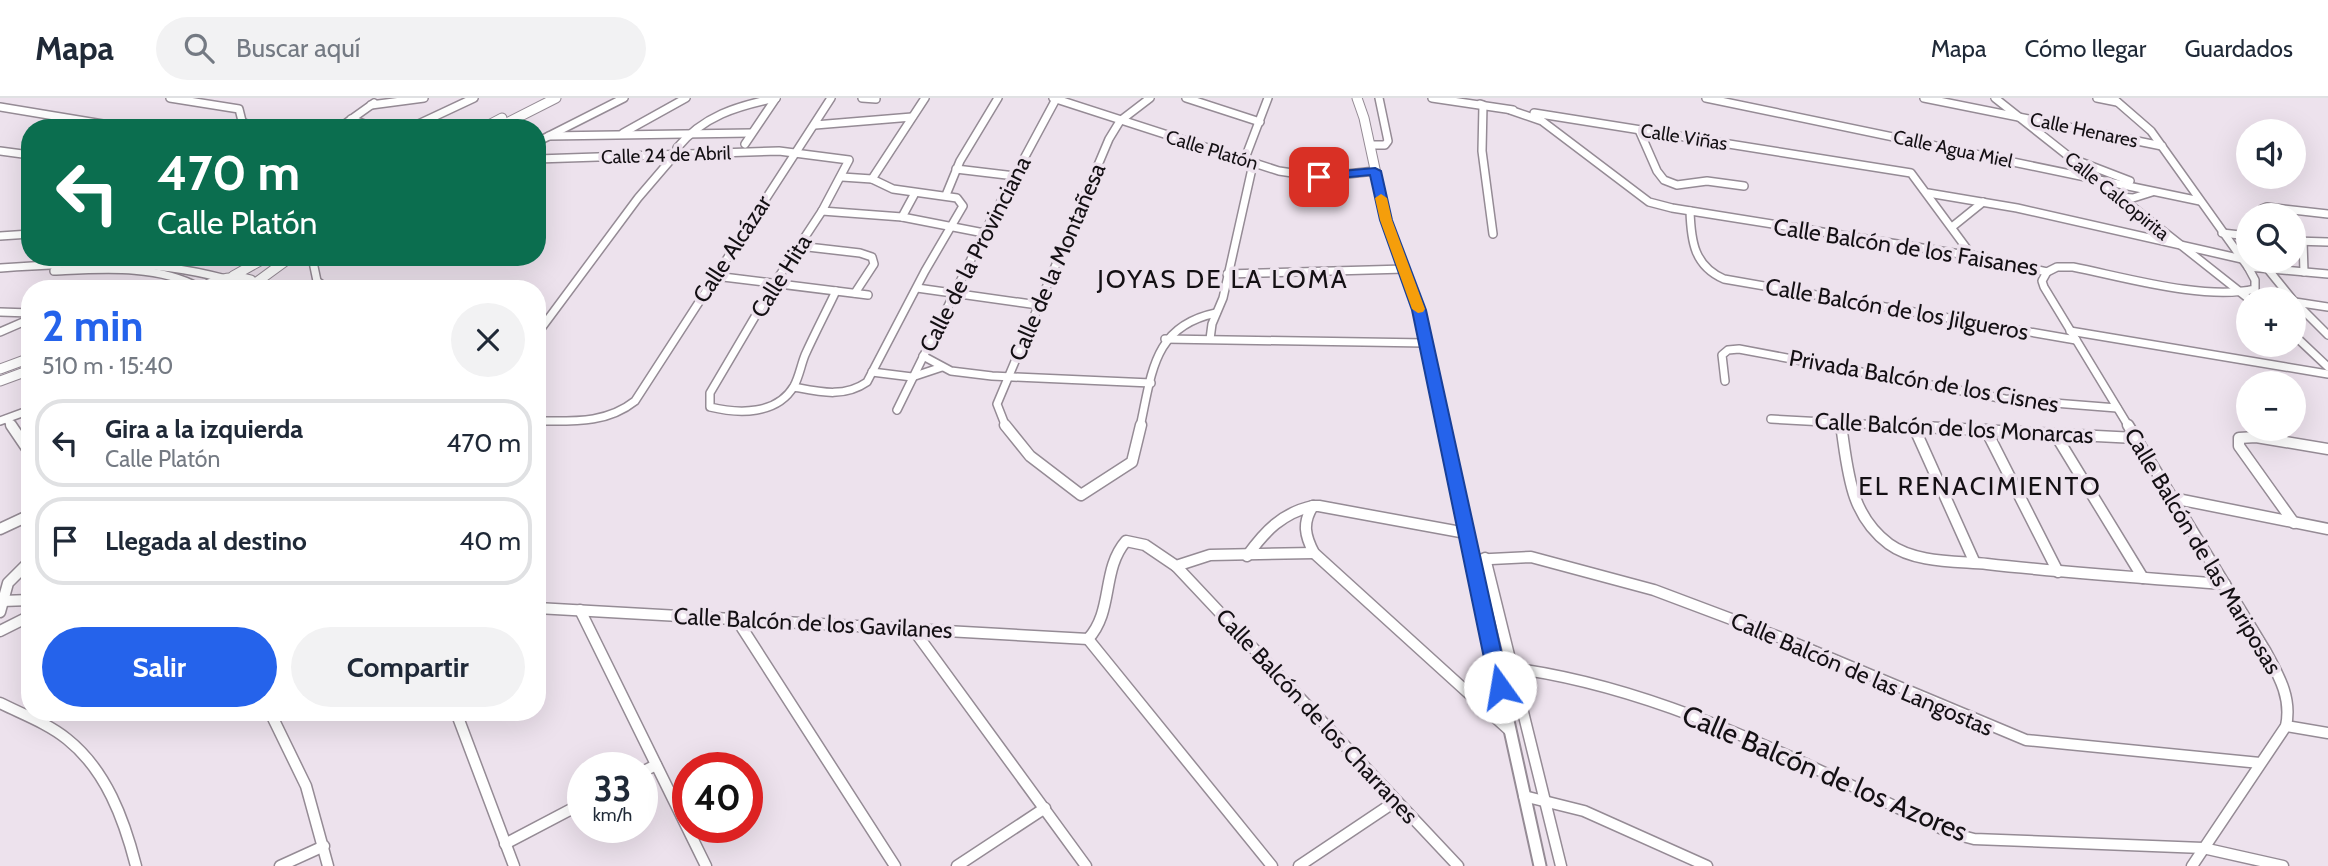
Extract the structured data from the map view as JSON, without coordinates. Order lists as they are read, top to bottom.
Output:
{
  "streets": {
    "street": [
      "Calle Henares",
      "Calle Viñas",
      "Calle Agua Miel",
      "Calle Platón",
      "Calle 24 de Abril",
      "Calle Calcopirita",
      "Calle Balcón de los Faisanes",
      "Calle Alcázar",
      "Calle de la Provinciana",
      "Calle de la Montañesa",
      "Calle Hita",
      "Calle Balcón de los Jilgueros",
      "Privada Balcón de los Cisnes",
      "Calle Balcón de los Monarcas",
      "Calle Balcón de las Mariposas",
      "Calle Balcón de los Gavilanes",
      "Calle Balcón de las Langostas",
      "Calle Balcón de los Charranes",
      "Calle Balcón de los Azores"
    ]
  },
  "crossings": [
    ["Calle Henares", "Calle Calcopirita"],
    ["Calle Viñas", "Calle Calcopirita"],
    ["Calle Viñas", "Calle Balcón de los Faisanes"],
    ["Calle Agua Miel", "Calle Calcopirita"],
    ["Calle Platón", "Calle de la Provinciana"],
    ["Calle Platón", "Calle de la Montañesa"],
    ["Calle 24 de Abril", "Calle Alcázar"],
    ["Calle 24 de Abril", "Calle Hita"],
    ["Calle Balcón de los Faisanes", "Calle Balcón de los Jilgueros"],
    ["Calle Balcón de los Faisanes", "Calle Balcón de las Mariposas"],
    ["Calle Balcón de los Jilgueros", "Calle Balcón de las Mariposas"],
    ["Privada Balcón de los Cisnes", "Calle Balcón de las Mariposas"],
    ["Calle Balcón de los Monarcas", "Calle Balcón de las Mariposas"],
    ["Calle Balcón de los Gavilanes", "Calle Balcón de los Charranes"]
  ],
  "districts": ["JOYAS DE LA LOMA", "EL RENACIMIENTO"],
  "page": {
    "header": "Mapa",
    "search": "Buscar aquí",
    "nav": ["Mapa", "Cómo llegar", "Guardados"],
    "map_buttons": ["+", "−"],
    "turn": ["470 m", "Calle Platón"],
    "heading": ["2 min", "510 m · 15:40"],
    "list": [
      {
        "name": "Gira a la izquierda",
        "note": "Calle Platón",
        "value": "470 m"
      },
      {
        "name": "Llegada al destino",
        "value": "40 m"
      }
    ],
    "buttons": ["Salir", "Compartir"],
    "speed": "33 km/h",
    "limit": "40"
  }
}
